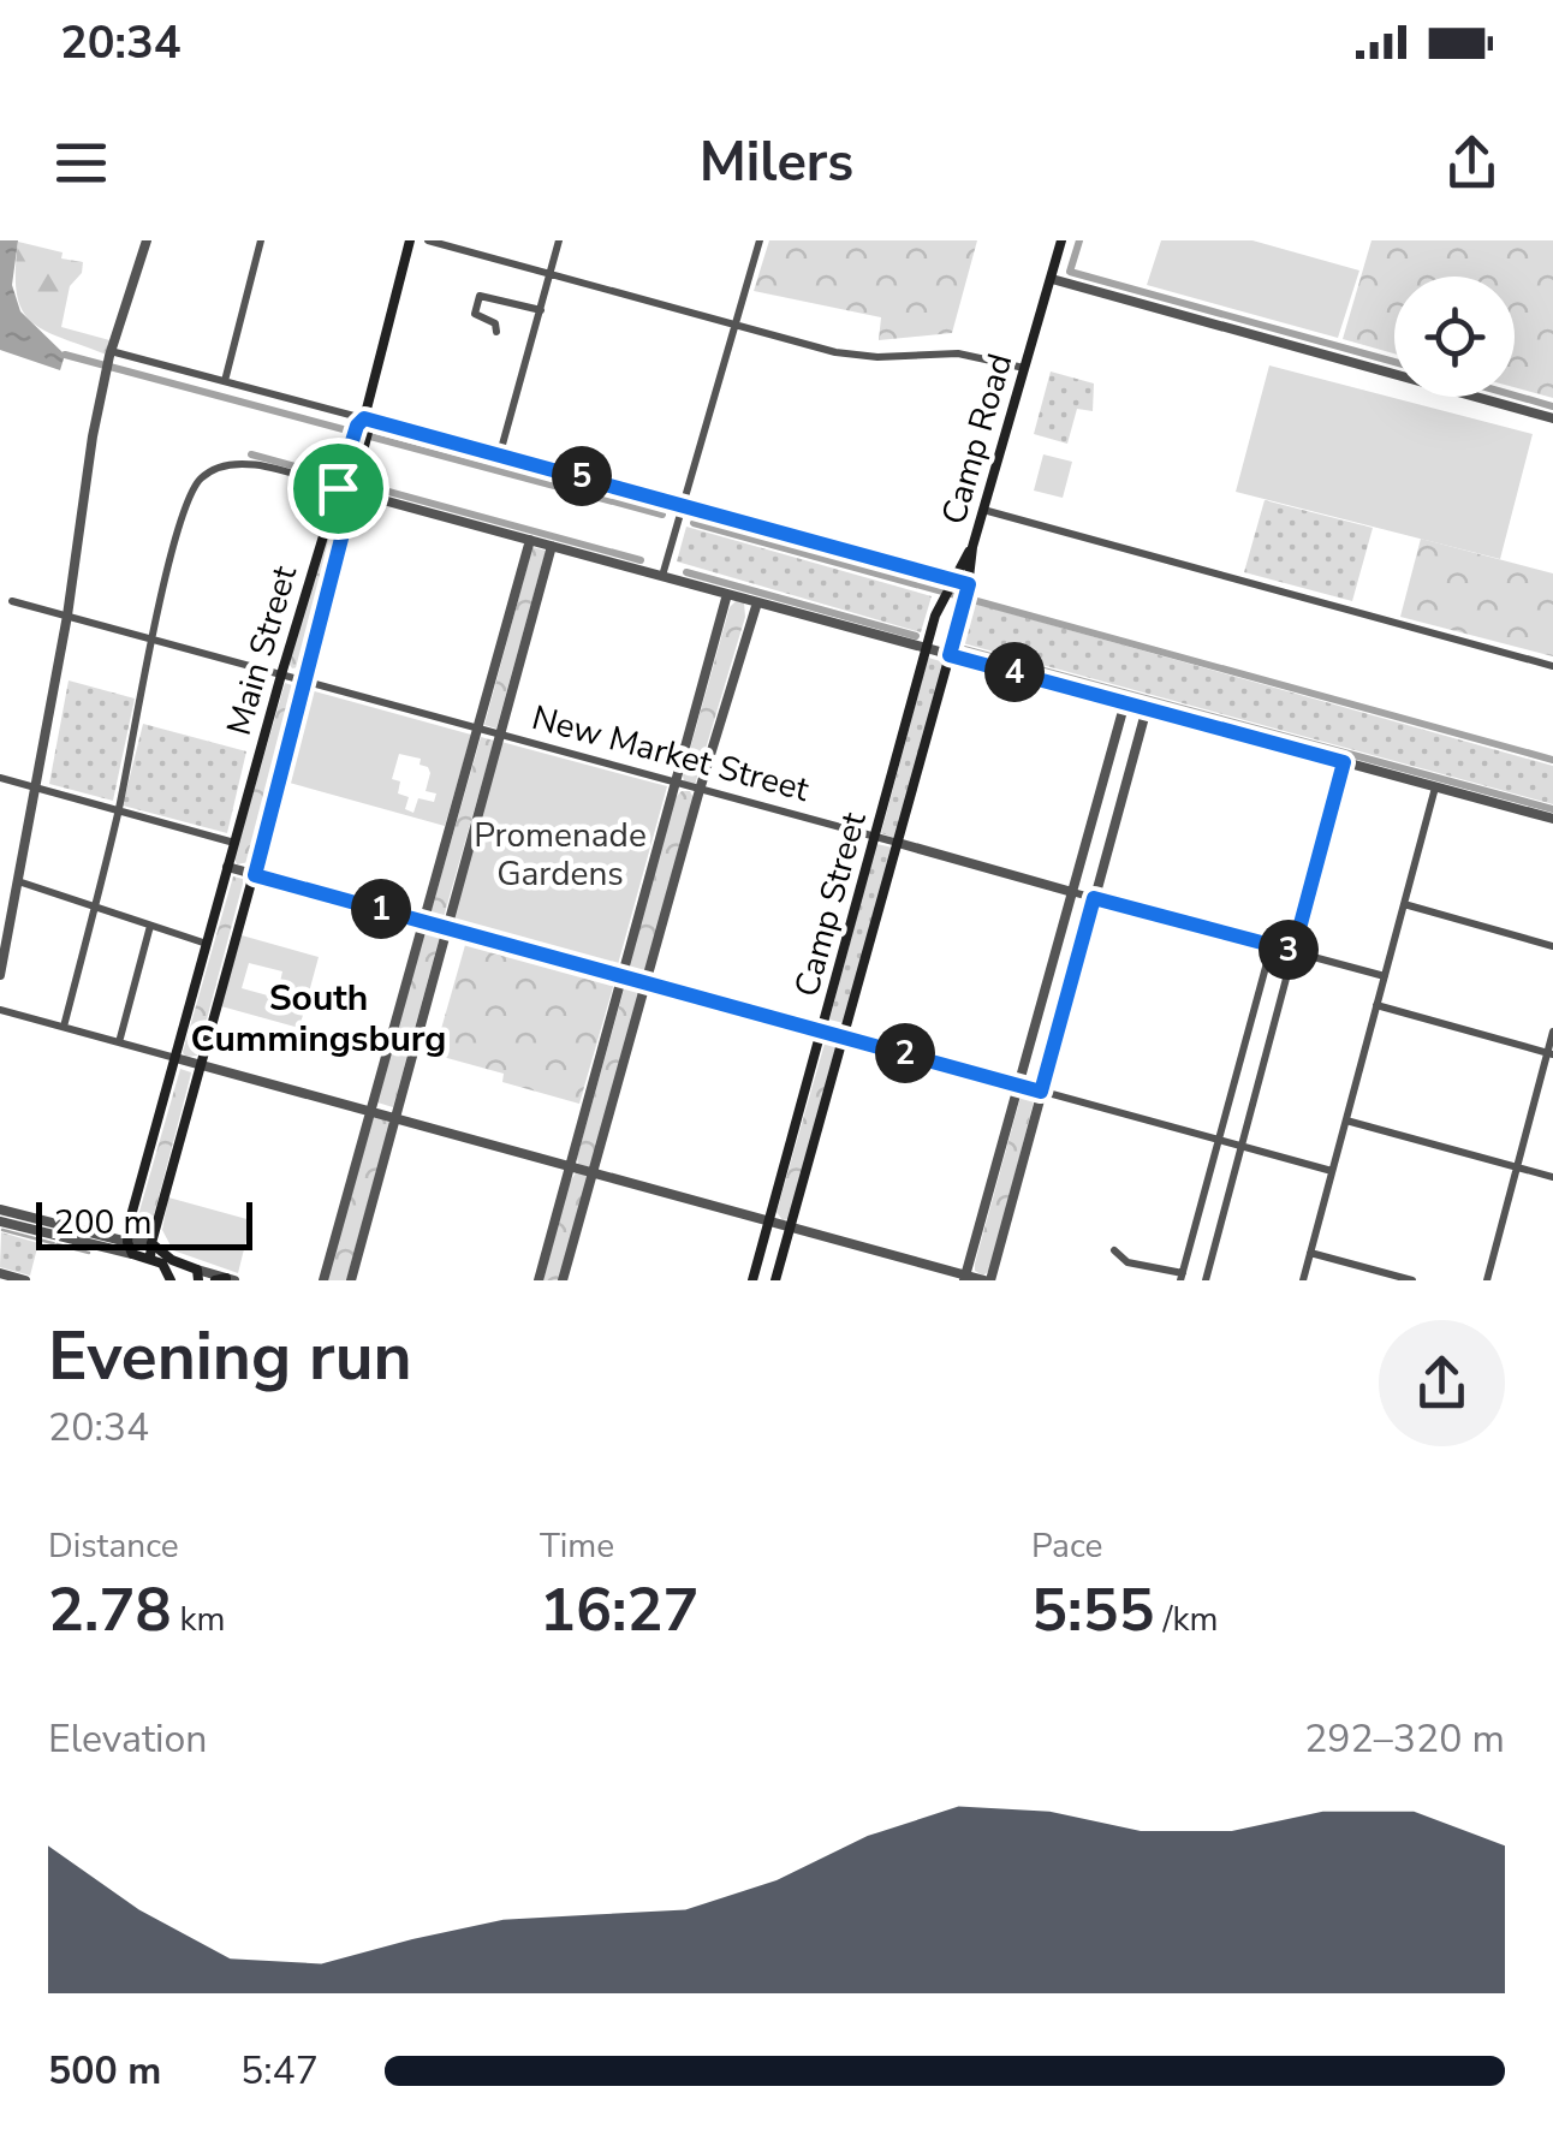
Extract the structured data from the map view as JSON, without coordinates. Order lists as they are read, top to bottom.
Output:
{
  "streets": {
    "main road": ["Camp Road", "Main Street", "Camp Street"],
    "street": ["New Market Street"]
  },
  "crossings": [
    ["Camp Road", "Camp Street"],
    ["Main Street", "New Market Street"],
    ["New Market Street", "Camp Street"]
  ],
  "districts": ["South Cummingsburg"],
  "parks": ["Promenade Gardens"],
  "scale_bar": "200 m",
  "page": {
    "status": "20:34",
    "header": "Milers",
    "pins": [
      "5",
      "4",
      "1",
      "3",
      "2"
    ],
    "scale": "200 m",
    "heading": ["Evening run", "20:34"],
    "stats": [
      ["Distance", "2.78 km"],
      ["Time", "16:27"],
      ["Pace", "5:55 /km"]
    ],
    "chart": ["Elevation", "292–320 m"],
    "list": [
      {
        "name": "500 m",
        "note": "5:47"
      }
    ]
  }
}
